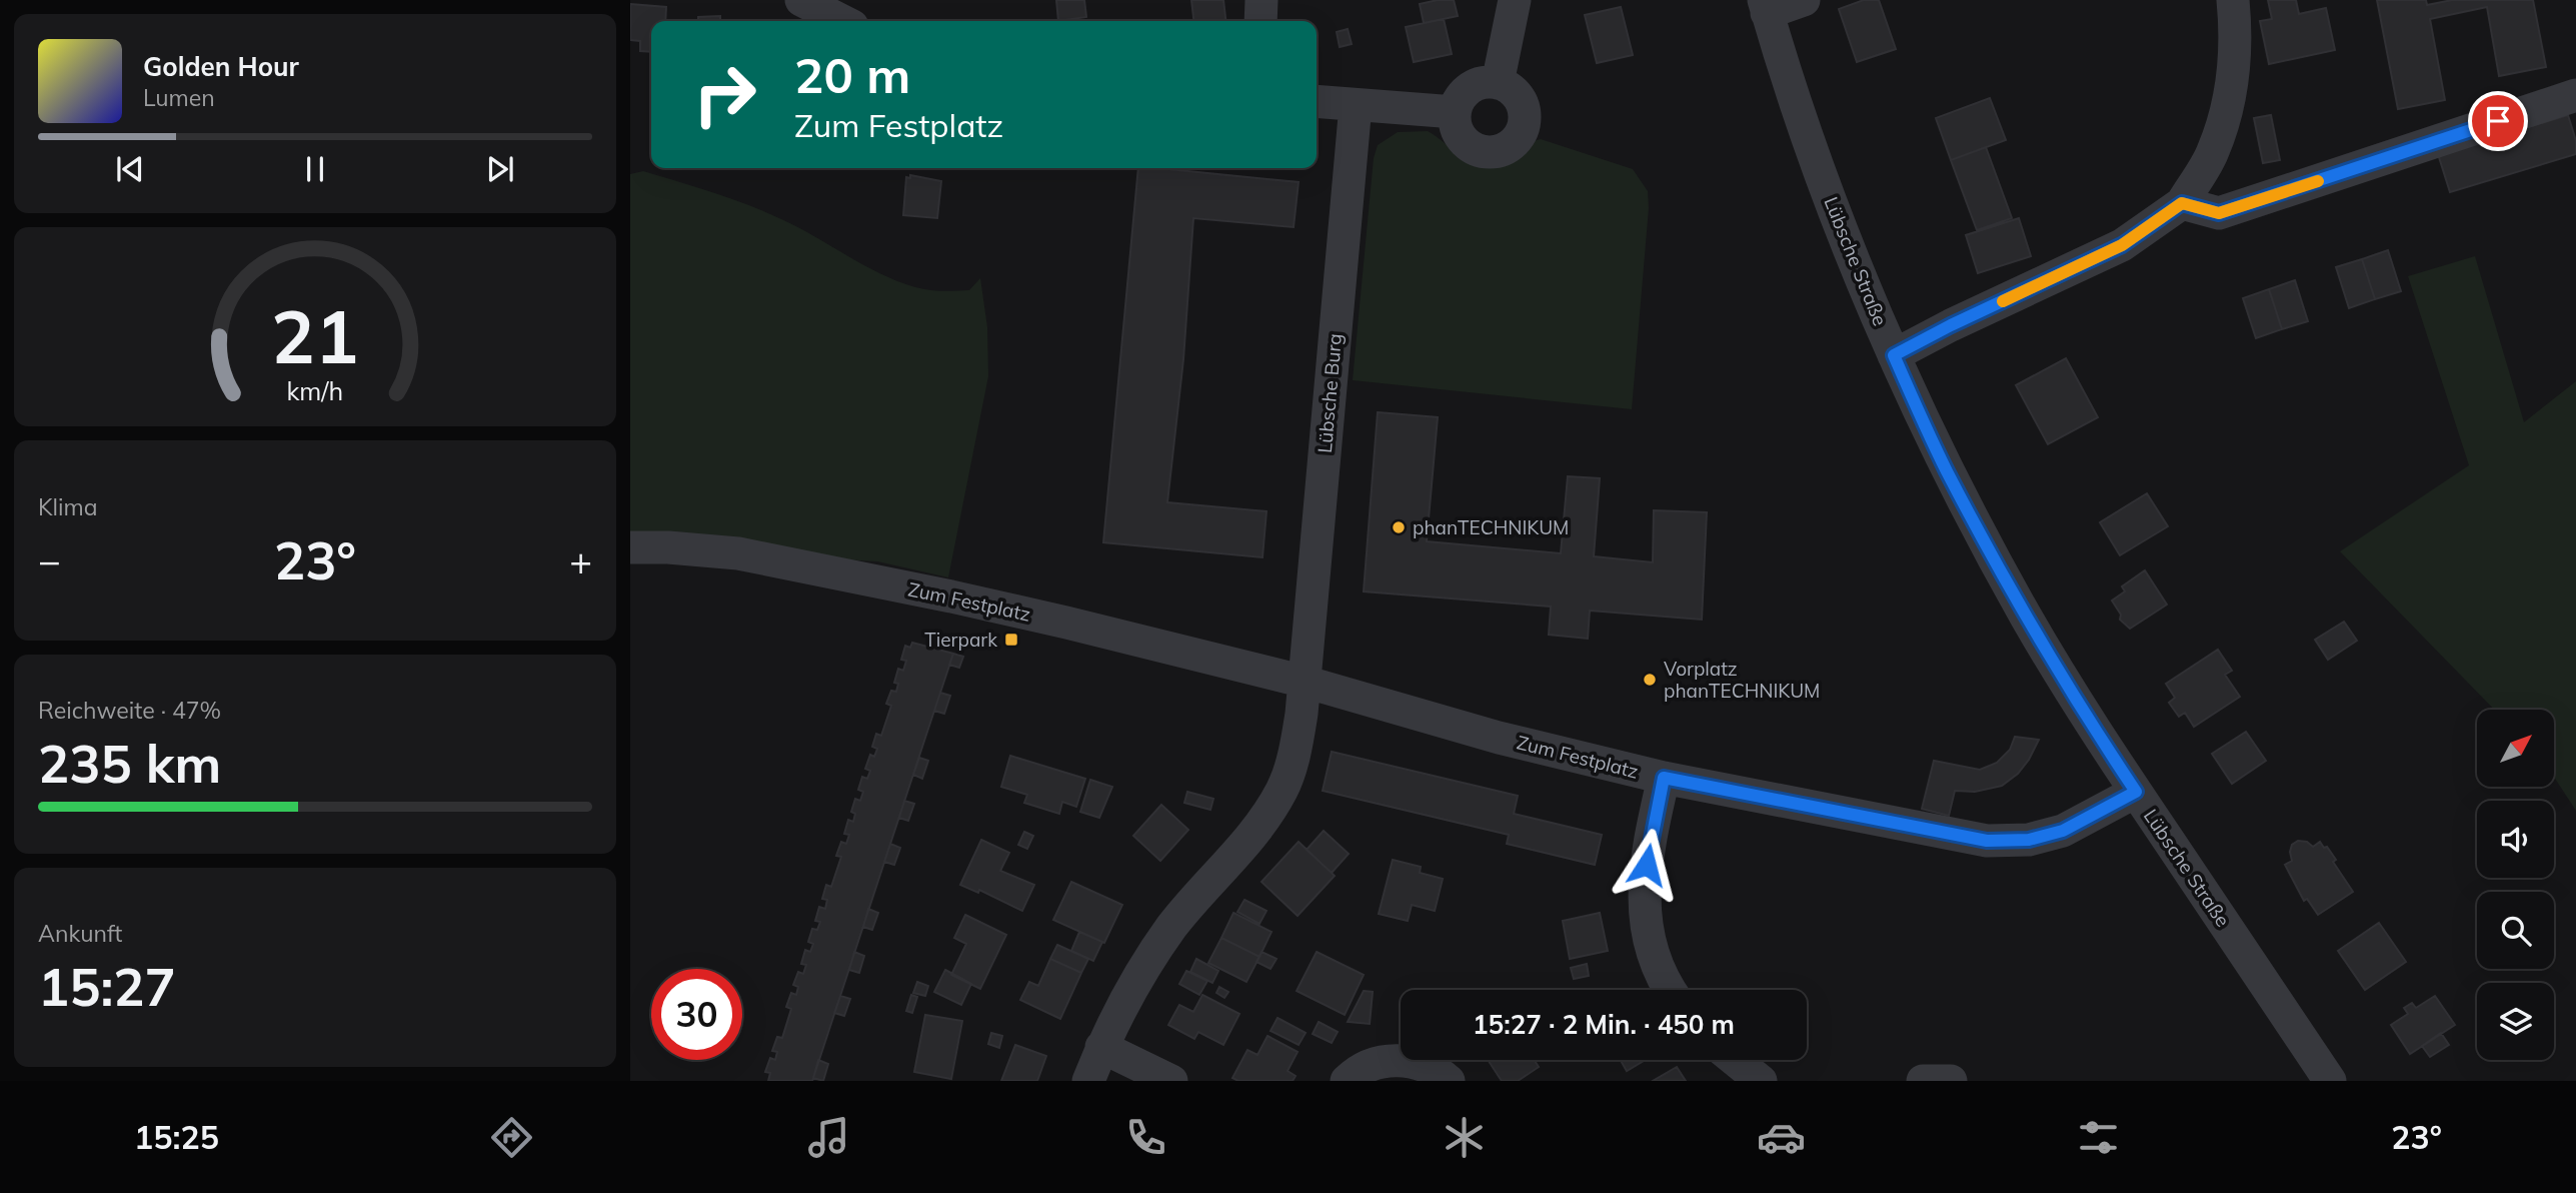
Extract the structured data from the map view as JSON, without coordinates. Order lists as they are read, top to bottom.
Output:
{
  "streets": {
    "street": ["Lübsche Straße", "Lübsche Burg", "Zum Festplatz"]
  },
  "crossings": [
    ["Lübsche Straße", "Zum Festplatz"],
    ["Lübsche Burg", "Zum Festplatz"]
  ],
  "places": {
    "other": ["phanTECHNIKUM", "Vorplatz phanTECHNIKUM"],
    "transit": ["Tierpark"]
  },
  "north": "top right",
  "page": {
    "turn": ["20 m", "Zum Festplatz"],
    "song": ["Golden Hour", "Lumen"],
    "tile": [
      "Klima",
      ["Reichweite · 47%", "235 km"],
      ["Ankunft", "15:27"]
    ],
    "heat": ["−", "23°", "+"],
    "limit": "30",
    "trip": "15:27 · 2 Min. · 450 m",
    "tabs": ["15:25", "23°"],
    "gauge": ["21", "km/h"]
  }
}
